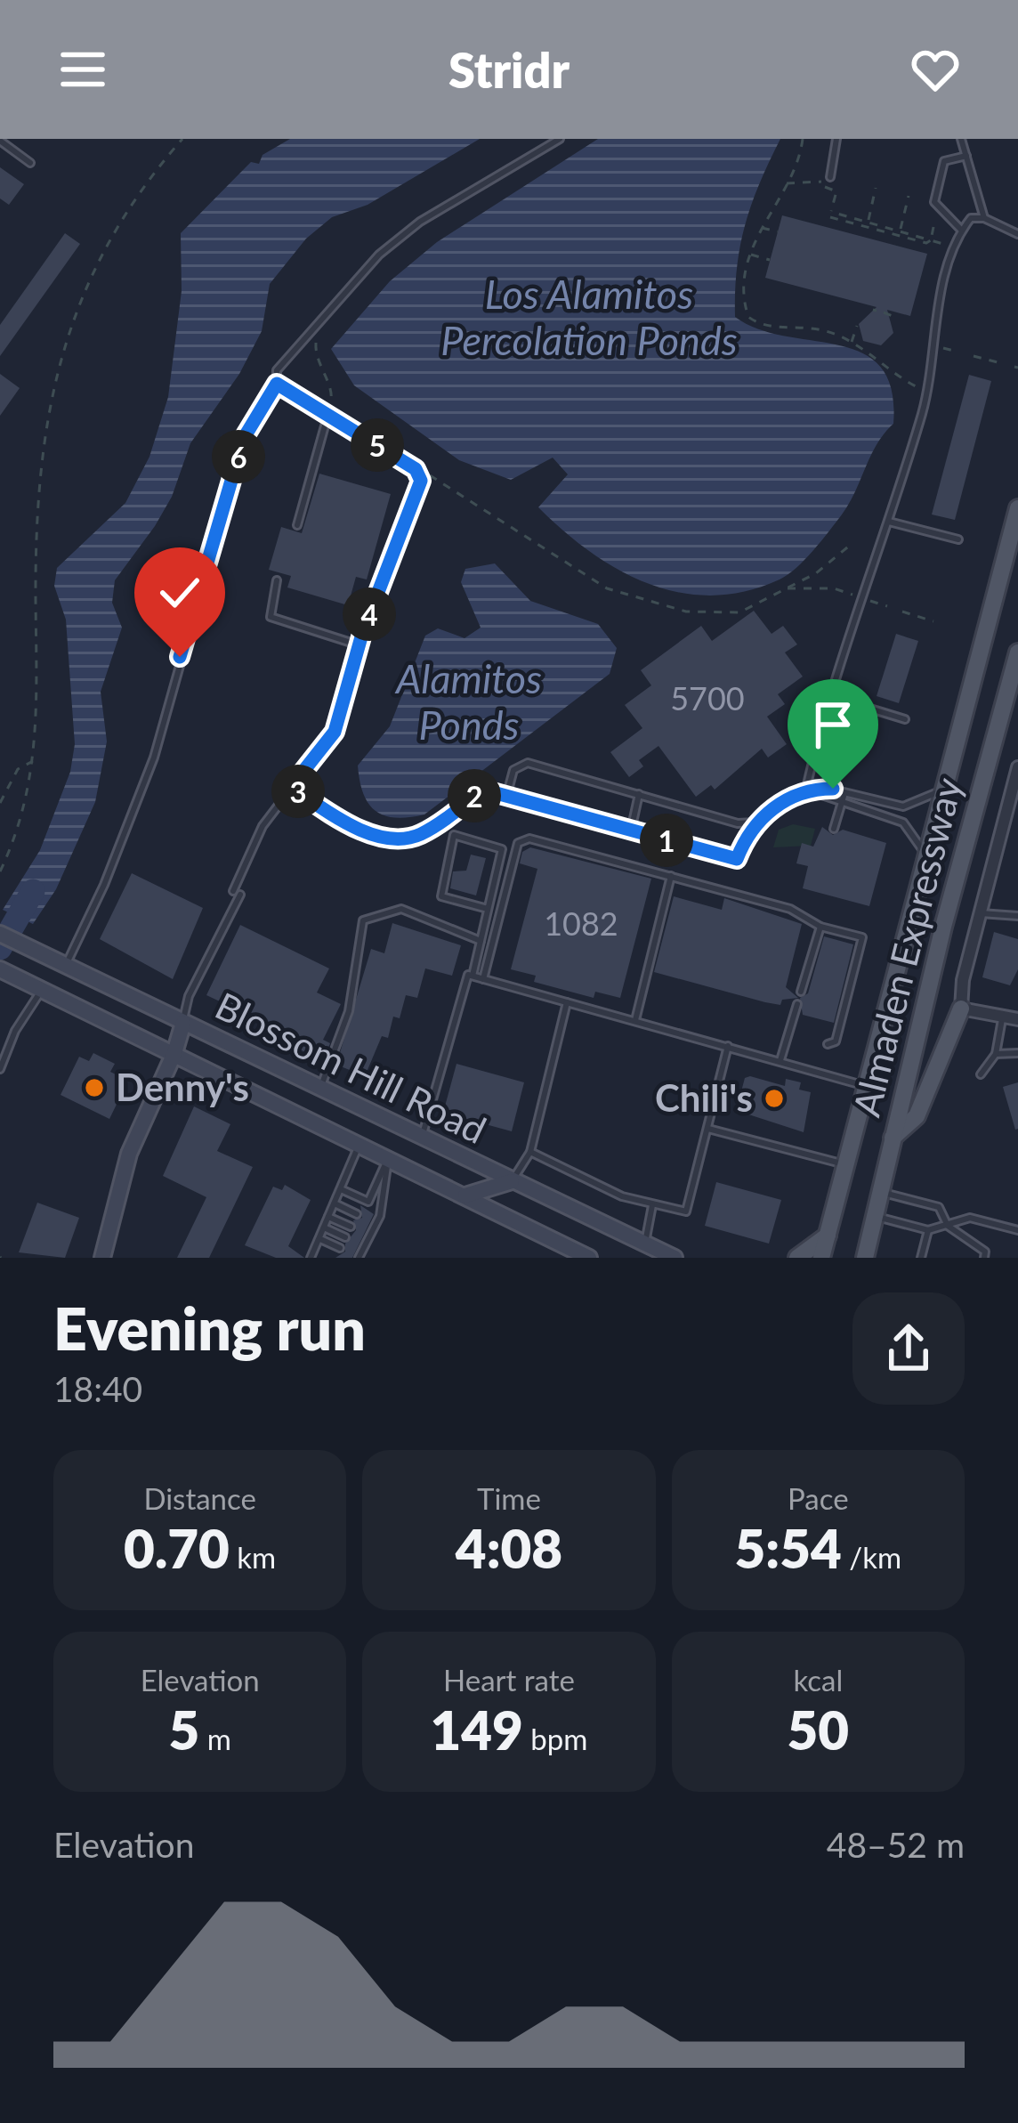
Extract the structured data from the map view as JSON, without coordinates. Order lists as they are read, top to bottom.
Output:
{
  "streets": {
    "main road": ["Almaden Expressway", "Blossom Hill Road"]
  },
  "water": ["Los Alamitos Percolation Ponds", "Alamitos Ponds"],
  "places": ["Denny's", "Chili's"],
  "house_numbers": ["5700", "1082"],
  "page": {
    "header": "Stridr",
    "pins": [
      "5",
      "6",
      "4",
      "3",
      "2",
      "1"
    ],
    "heading": ["Evening run", "18:40"],
    "stats": [
      ["Distance", "0.70 km"],
      ["Time", "4:08"],
      ["Pace", "5:54 /km"],
      ["Elevation", "5 m"],
      ["Heart rate", "149 bpm"],
      ["kcal", "50"]
    ],
    "chart": ["Elevation", "48–52 m"]
  }
}
